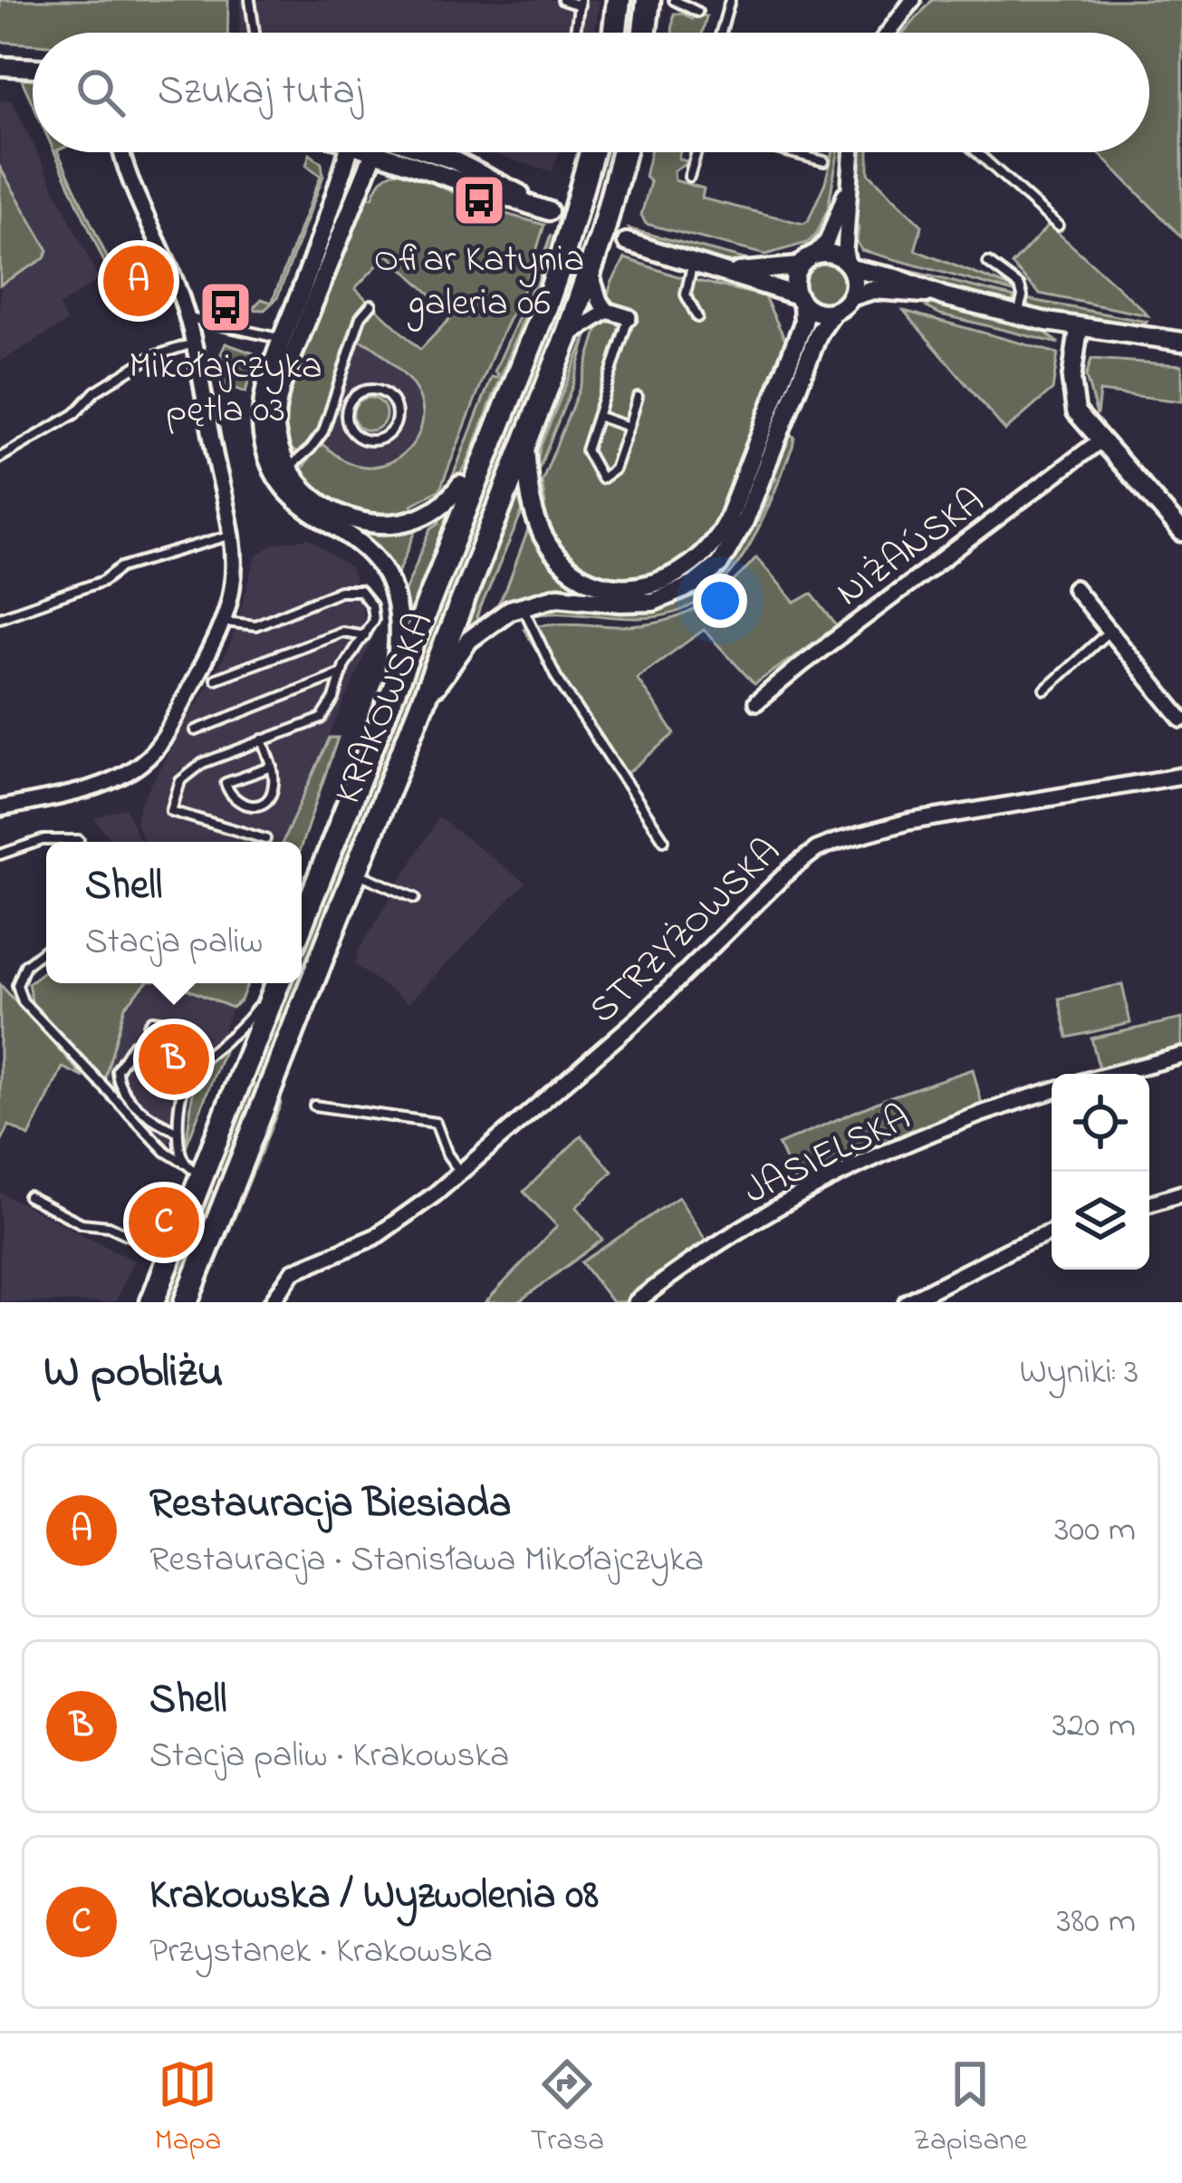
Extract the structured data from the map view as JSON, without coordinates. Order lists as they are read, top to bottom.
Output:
{
  "streets": {
    "main road": ["KRAKOWSKA"],
    "street": ["NIŻAŃSKA", "STRZYŻOWSKA", "JASIELSKA"]
  },
  "places": {
    "bus stop": ["Ofiar Katynia galeria 06", "Mikołajczyka pętla 03"]
  },
  "page": {
    "search": "Szukaj tutaj",
    "pins": ["A", "B", "C"],
    "popup": ["Shell", "Stacja paliw"],
    "heading": ["W pobliżu", "Wyniki: 3"],
    "list": [
      {
        "mark": "A",
        "name": "Restauracja Biesiada",
        "note": "Restauracja · Stanisława Mikołajczyka",
        "value": "300 m"
      },
      {
        "mark": "B",
        "name": "Shell",
        "note": "Stacja paliw · Krakowska",
        "value": "320 m"
      },
      {
        "mark": "C",
        "name": "Krakowska / Wyzwolenia 08",
        "note": "Przystanek · Krakowska",
        "value": "380 m"
      }
    ],
    "nav": ["Mapa", "Trasa", "Zapisane"]
  }
}
